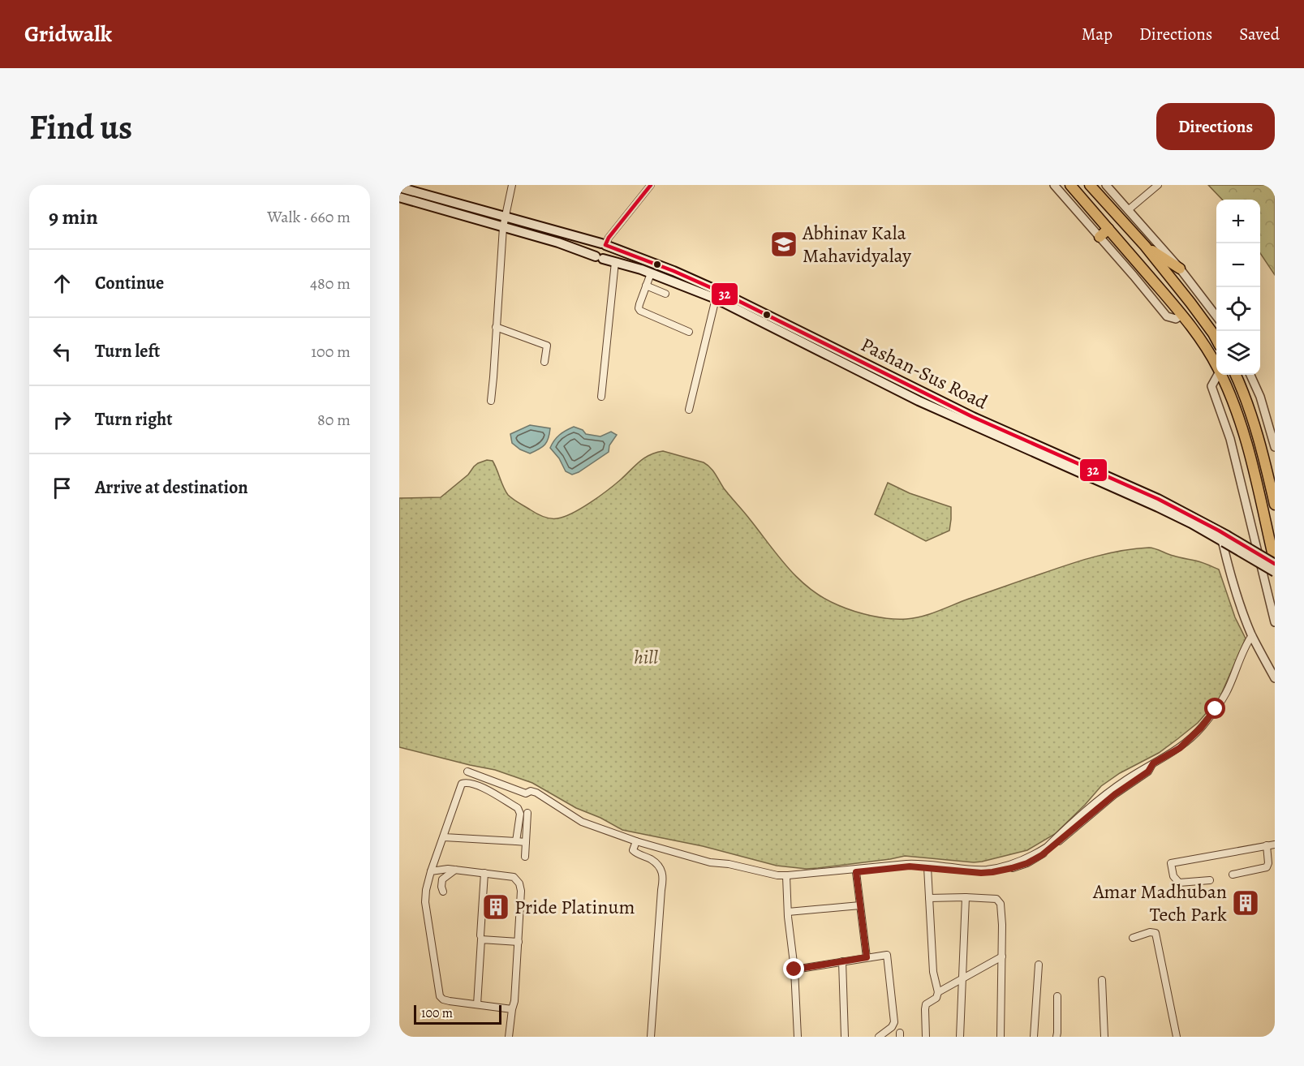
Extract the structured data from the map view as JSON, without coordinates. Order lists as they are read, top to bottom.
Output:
{
  "streets": {
    "main road": ["Pashan-Sus Road"]
  },
  "parks": ["hill"],
  "places": {
    "school or university": ["Abhinav Kala Mahavidyalay"],
    "building": ["Amar Madhuban Tech Park", "Pride Platinum"]
  },
  "lines": ["transit line 32"],
  "scale_bar": "100 m",
  "page": {
    "header": "Gridwalk",
    "nav": ["Map", "Directions", "Saved"],
    "buttons": "Directions",
    "title": "Find us",
    "heading": ["9 min", "Walk · 660 m"],
    "map_buttons": ["+", "−"],
    "list": [
      ["Continue", "480 m"],
      ["Turn left", "100 m"],
      ["Turn right", "80 m"],
      "Arrive at destination"
    ],
    "scale": "100 m"
  }
}
